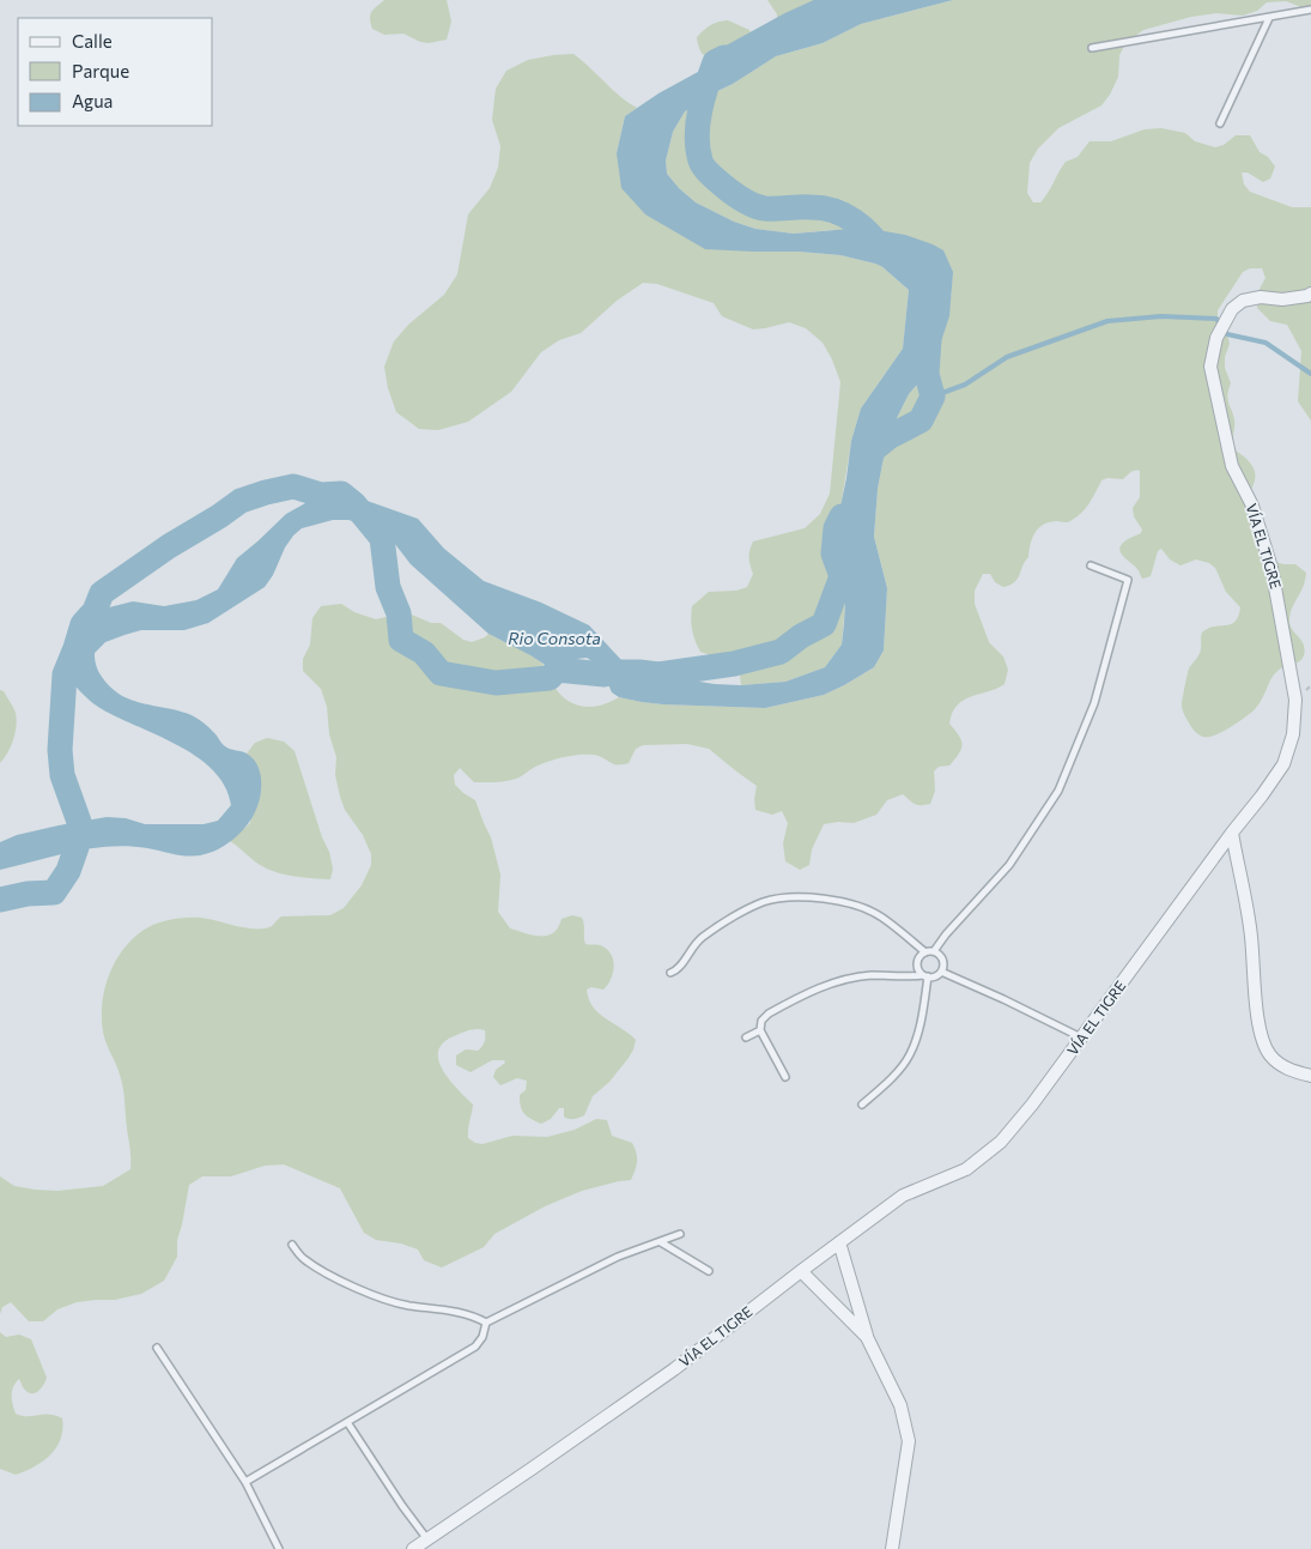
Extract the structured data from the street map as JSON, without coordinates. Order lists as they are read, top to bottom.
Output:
{
  "streets": {
    "street": ["VÍA EL TIGRE"]
  },
  "water": ["Rio Consota"],
  "legend": ["Calle", "Parque", "Agua"]
}
